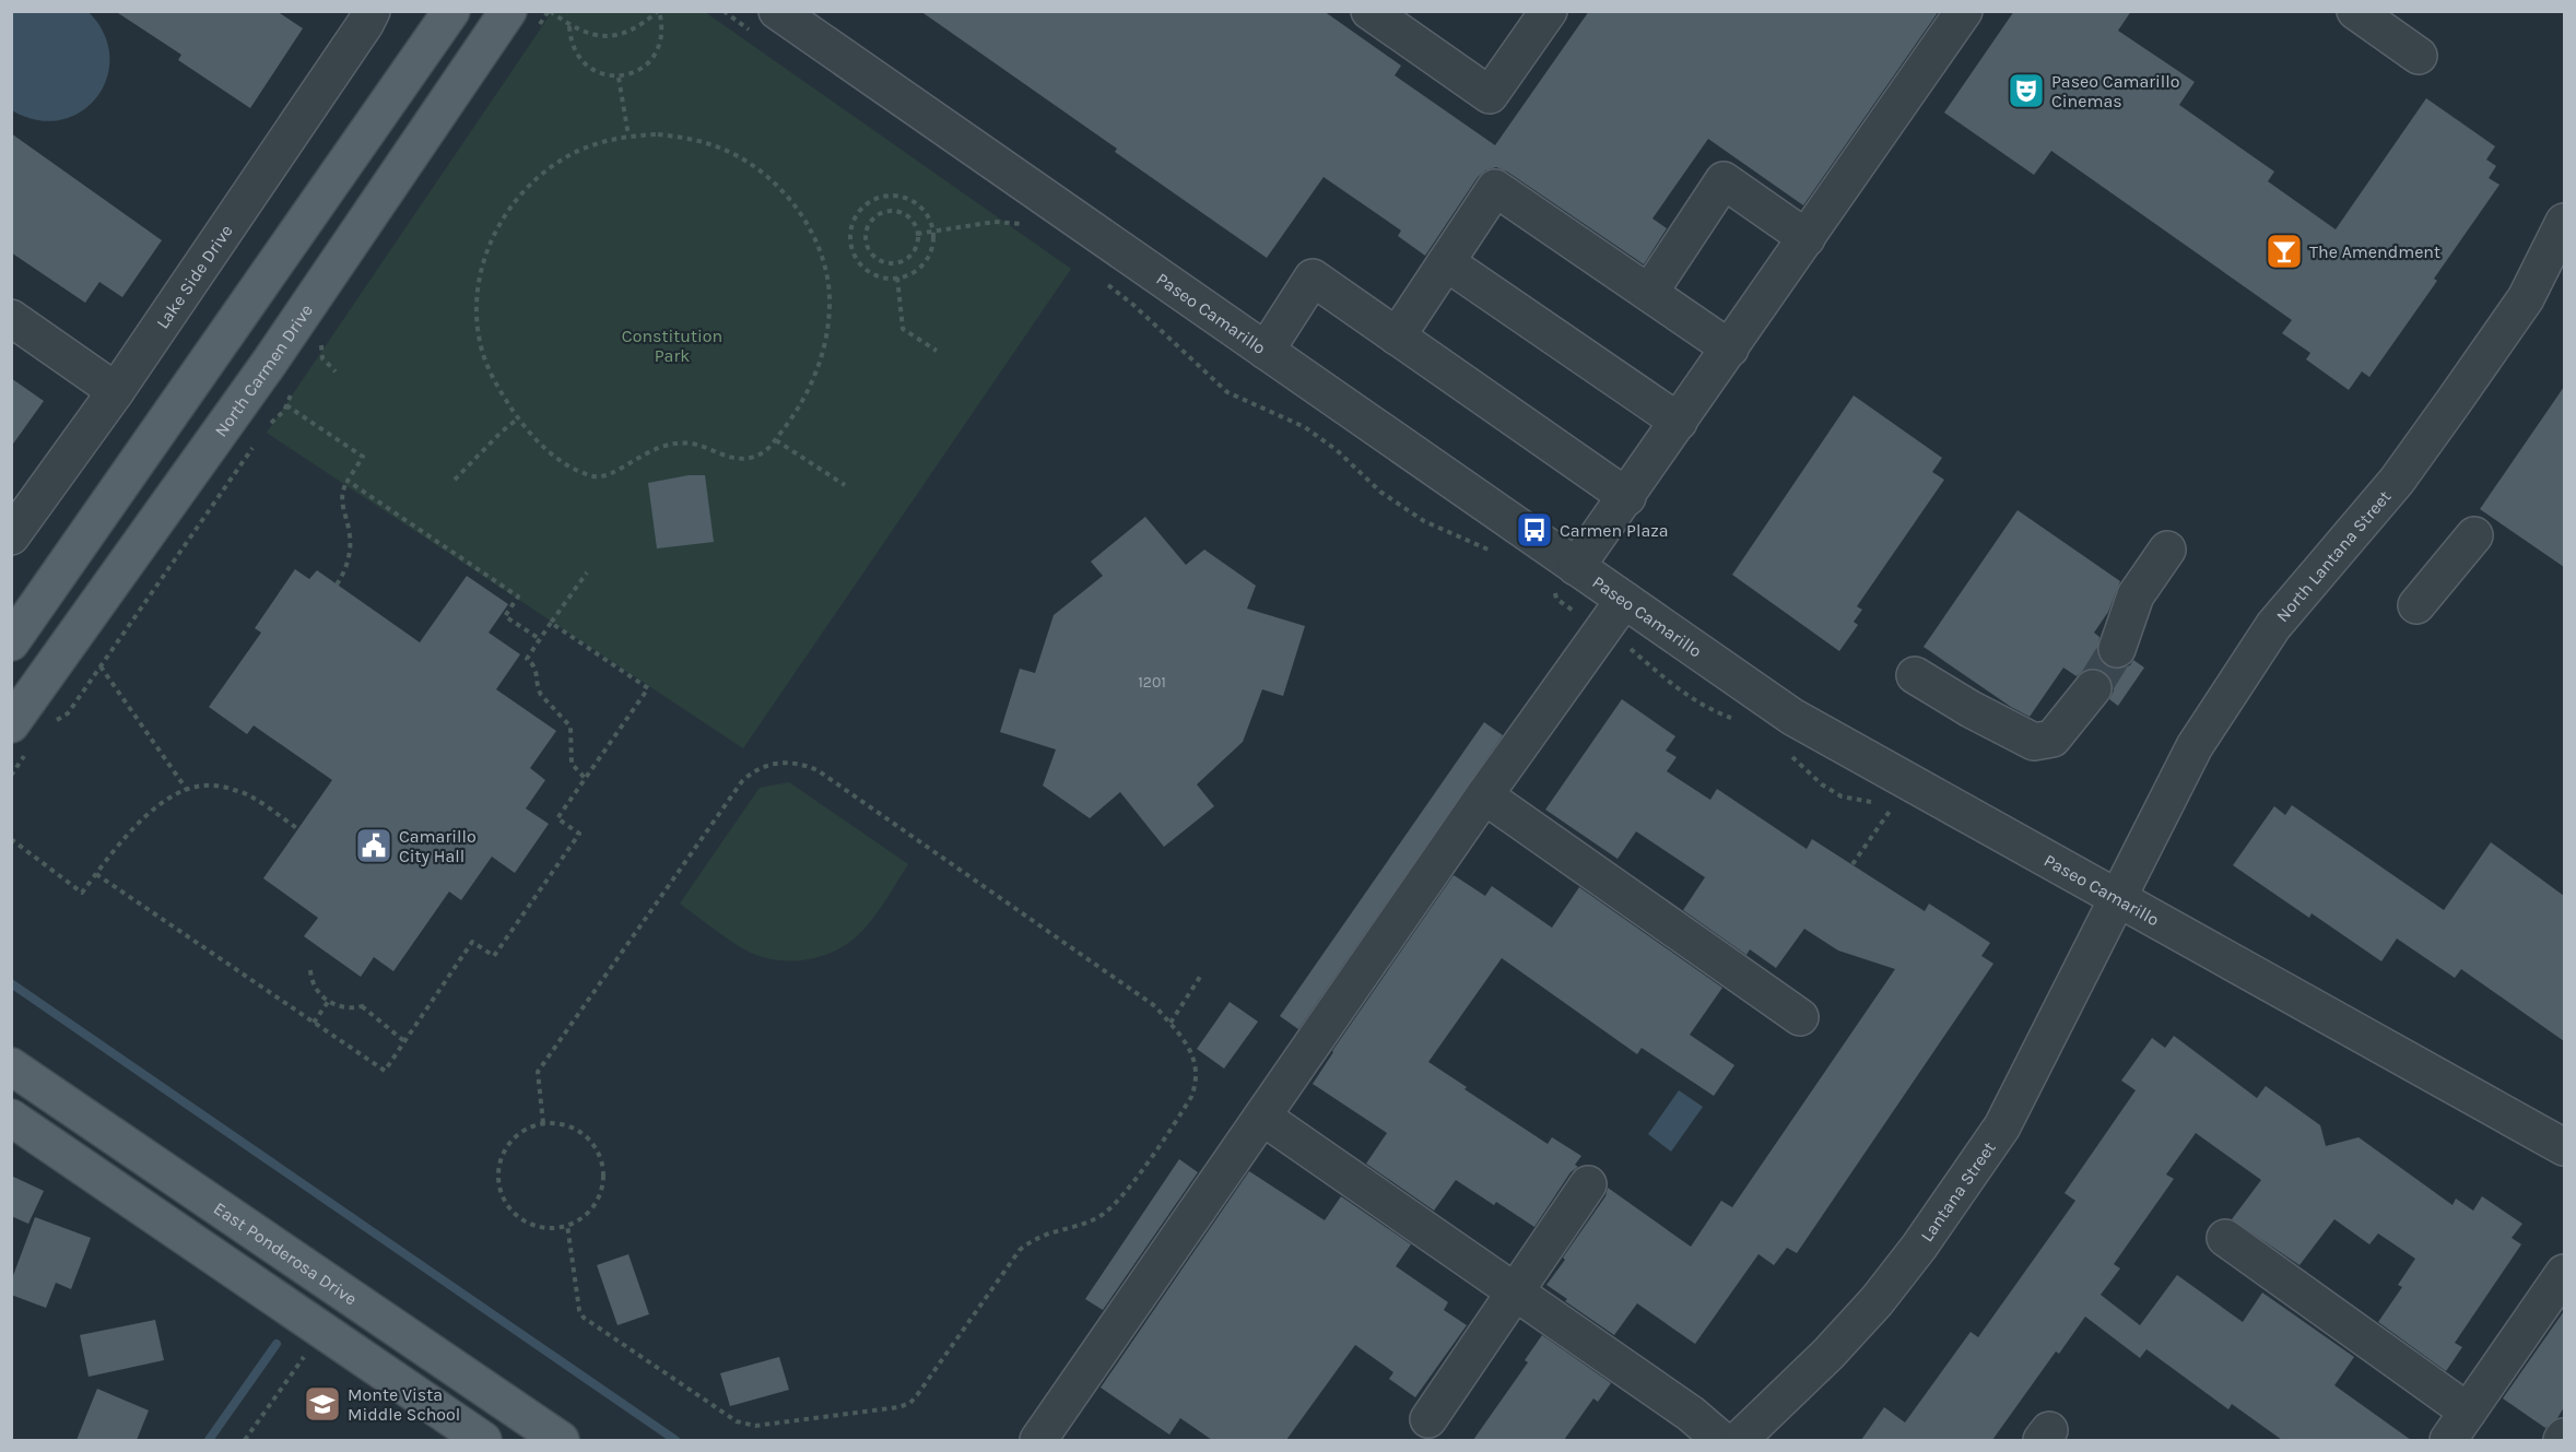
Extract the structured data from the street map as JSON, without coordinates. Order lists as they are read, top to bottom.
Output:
{
  "streets": {
    "main road": ["North Carmen Drive", "East Ponderosa Drive"],
    "street": [
      "Lake Side Drive",
      "Paseo Camarillo",
      "North Lantana Street",
      "Lantana Street"
    ]
  },
  "crossings": [
    ["Paseo Camarillo", "North Lantana Street"],
    ["Paseo Camarillo", "Lantana Street"],
    ["North Lantana Street", "Lantana Street"]
  ],
  "parks": ["Constitution Park"],
  "places": {
    "theatre": ["Paseo Camarillo Cinemas"],
    "bar": ["The Amendment"],
    "bus stop": ["Carmen Plaza"],
    "public building": ["Camarillo City Hall"],
    "school or university": ["Monte Vista Middle School"]
  },
  "house_numbers": ["1201"]
}
